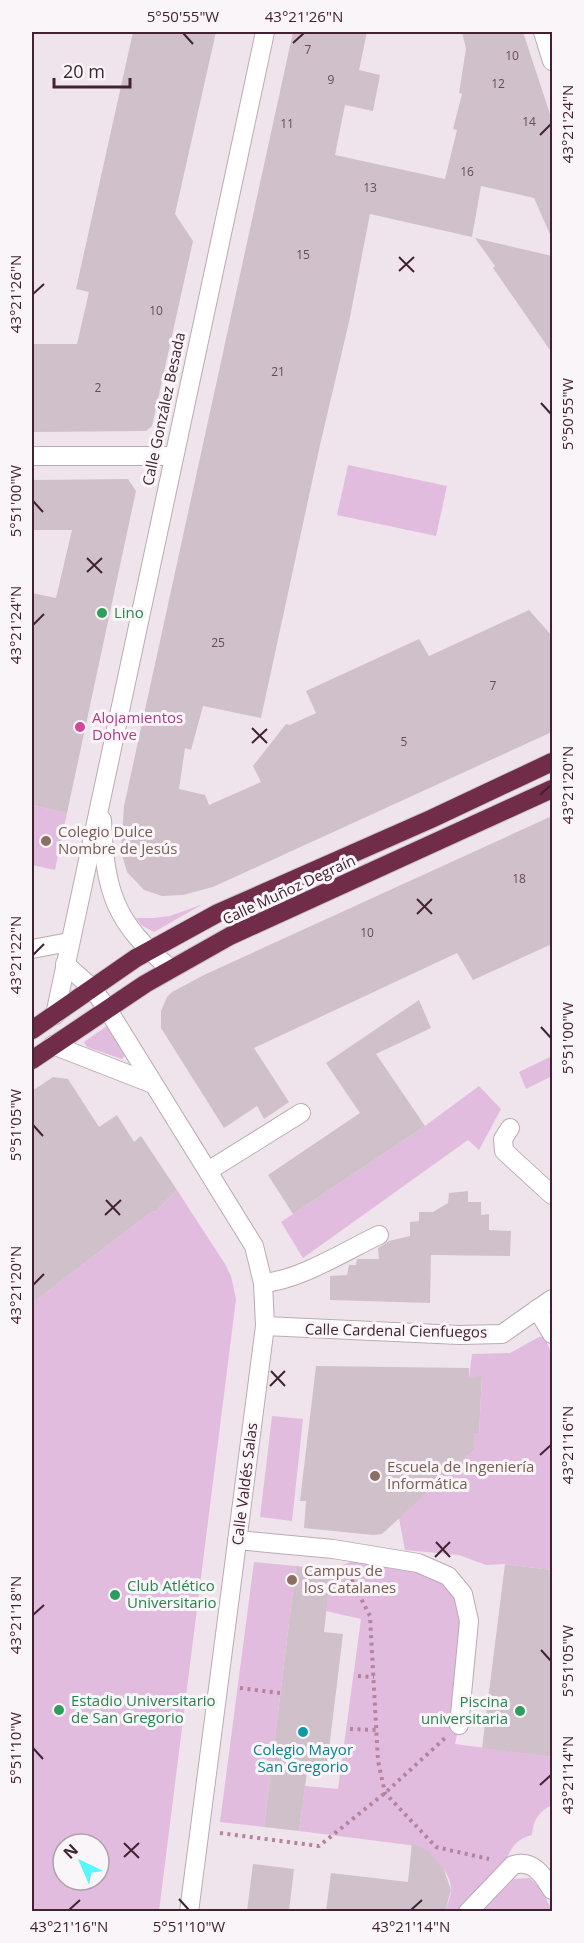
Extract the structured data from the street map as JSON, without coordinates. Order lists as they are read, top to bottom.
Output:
{
  "streets": {
    "highway": ["Calle Muñoz Degraín"],
    "street": ["Calle González Besada", "Calle Cardenal Cienfuegos", "Calle Valdés Salas"]
  },
  "crossings": [
    ["Calle González Besada", "Calle Muñoz Degraín"],
    ["Calle Muñoz Degraín", "Calle Valdés Salas"],
    ["Calle Cardenal Cienfuegos", "Calle Valdés Salas"]
  ],
  "places": [
    "Lino",
    "Alojamientos Dohve",
    "Colegio Dulce Nombre de Jesús",
    "Escuela de Ingeniería Informática",
    "Campus de los Catalanes",
    "Club Atlético Universitario",
    "Estadio Universitario de San Gregorio",
    "Piscina universitaria",
    "Colegio Mayor San Gregorio"
  ],
  "house_numbers": [
    "7",
    "10",
    "9",
    "12",
    "14",
    "11",
    "16",
    "13",
    "15",
    "10",
    "21",
    "2",
    "25",
    "7",
    "5",
    "18",
    "10"
  ],
  "scale_bar": "20 m",
  "north": "top left",
  "coordinates": [
    "5°50'55\"W",
    "43°21'26\"N",
    "43°21'24\"N",
    "5°51'00\"W",
    "43°21'20\"N",
    "43°21'22\"N",
    "5°51'05\"W",
    "43°21'16\"N",
    "43°21'18\"N",
    "5°51'10\"W",
    "43°21'14\"N"
  ]
}
